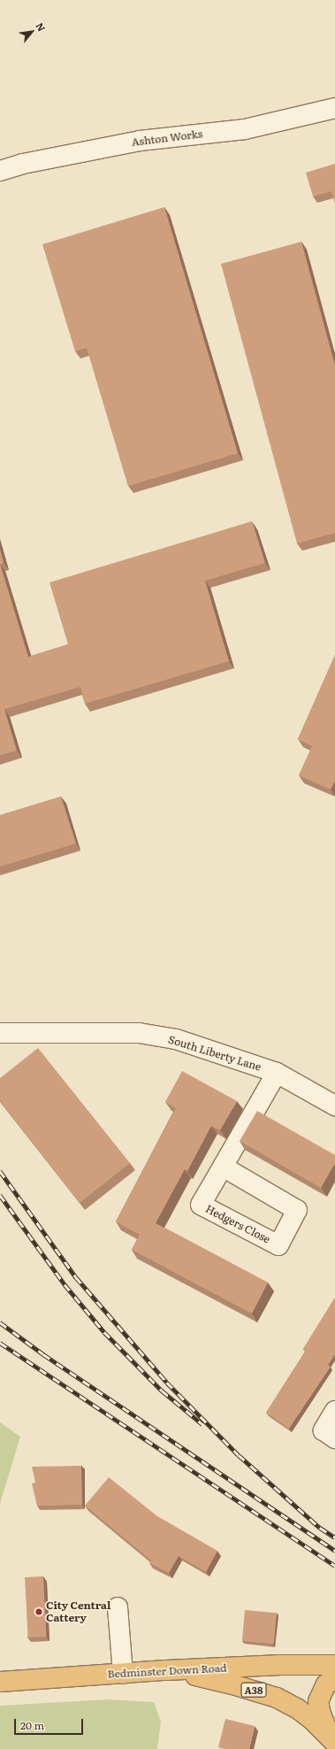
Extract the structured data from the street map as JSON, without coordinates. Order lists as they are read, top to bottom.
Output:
{
  "streets": {
    "highway": ["Bedminster Down Road", "A38"],
    "street": ["Ashton Works", "South Liberty Lane", "Hedgers Close"]
  },
  "crossings": [
    ["South Liberty Lane", "Hedgers Close"],
    ["Bedminster Down Road", "A38"]
  ],
  "places": ["City Central Cattery"],
  "scale_bar": "20 m",
  "north": "top right"
}
